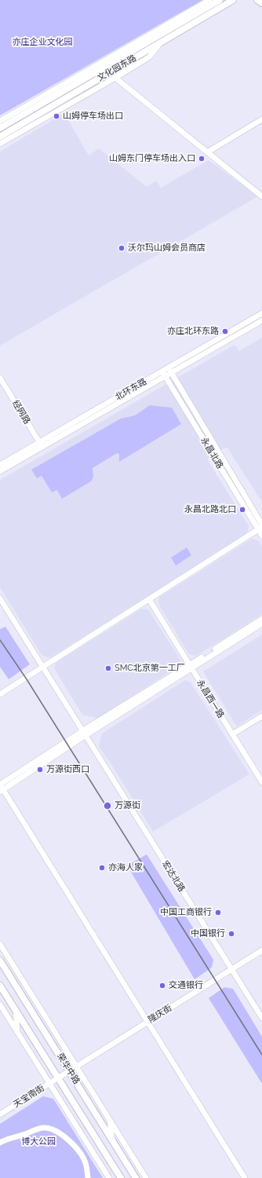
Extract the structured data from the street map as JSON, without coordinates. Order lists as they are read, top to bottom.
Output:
{
  "streets": {
    "main road": ["文化园东路", "荣华中路"],
    "street": [
      "北环东路",
      "经网路",
      "永昌北路",
      "永昌西一路",
      "宏达北路",
      "隆庆街",
      "天宝南街"
    ]
  },
  "crossings": [
    ["北环东路", "经网路"],
    ["北环东路", "永昌北路"],
    ["宏达北路", "隆庆街"],
    ["隆庆街", "荣华中路"],
    ["隆庆街", "天宝南街"],
    ["荣华中路", "天宝南街"]
  ],
  "parks": ["亦庄企业文化园", "博大公园"],
  "places": [
    "山姆停车场出口",
    "山姆东门停车场出入口",
    "沃尔玛山姆会员商店",
    "亦庄北环东路",
    "永昌北路北口",
    "SMC北京第一工厂",
    "万源街西口",
    "万源街",
    "亦海人家",
    "中国工商银行",
    "中国银行",
    "交通银行"
  ]
}
